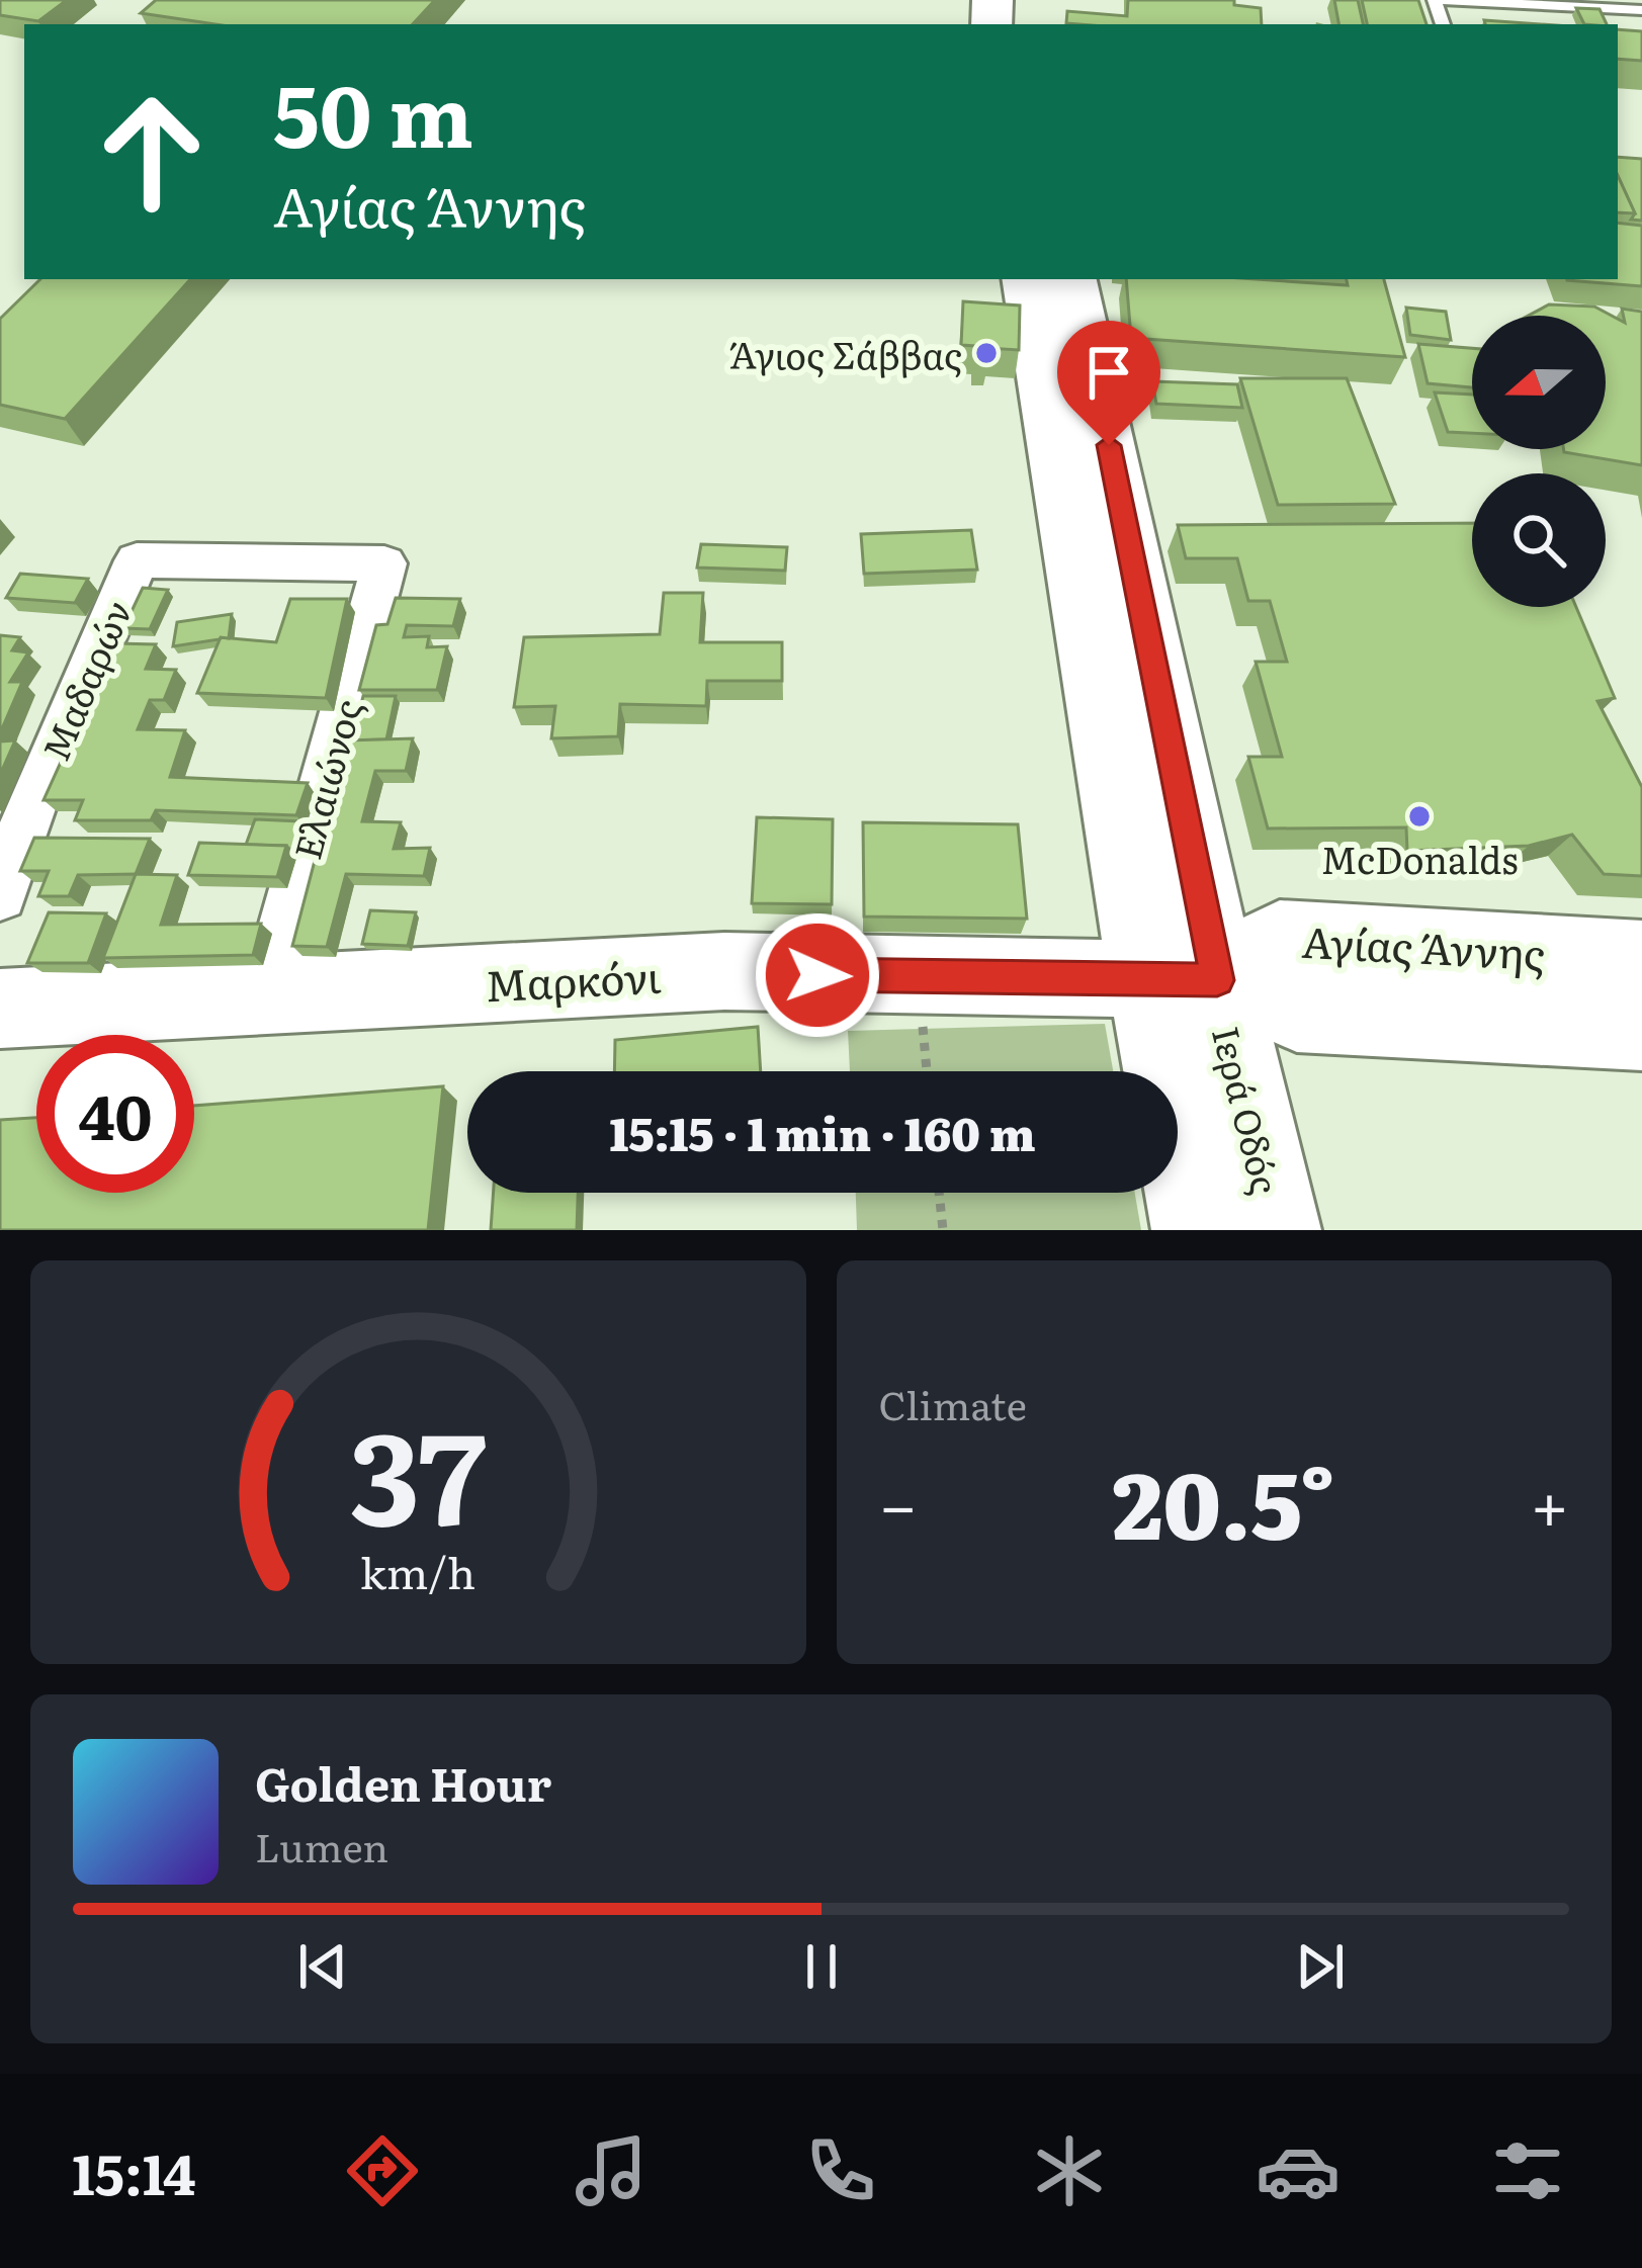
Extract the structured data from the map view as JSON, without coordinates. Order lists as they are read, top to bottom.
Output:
{
  "streets": {
    "main road": ["Αγίας Άννης", "Μαρκόνι", "Ιερά Οδός"],
    "street": ["Μαδαρών", "Ελαιώνος"]
  },
  "crossings": [
    ["Μαδαρών", "Ελαιώνος"],
    ["Ελαιώνος", "Μαρκόνι"],
    ["Αγίας Άννης", "Μαρκόνι"],
    ["Αγίας Άννης", "Ιερά Οδός"],
    ["Μαρκόνι", "Ιερά Οδός"]
  ],
  "places": ["Άγιος Σάββας", "McDonalds"],
  "north": "left",
  "page": {
    "turn": ["50 m", "Αγίας Άννης"],
    "limit": "40",
    "trip": "15:15 · 1 min · 160 m",
    "tile": "Climate",
    "heat": ["−", "20.5°", "+"],
    "song": ["Golden Hour", "Lumen"],
    "tabs": "15:14",
    "gauge": ["37", "km/h"]
  }
}
